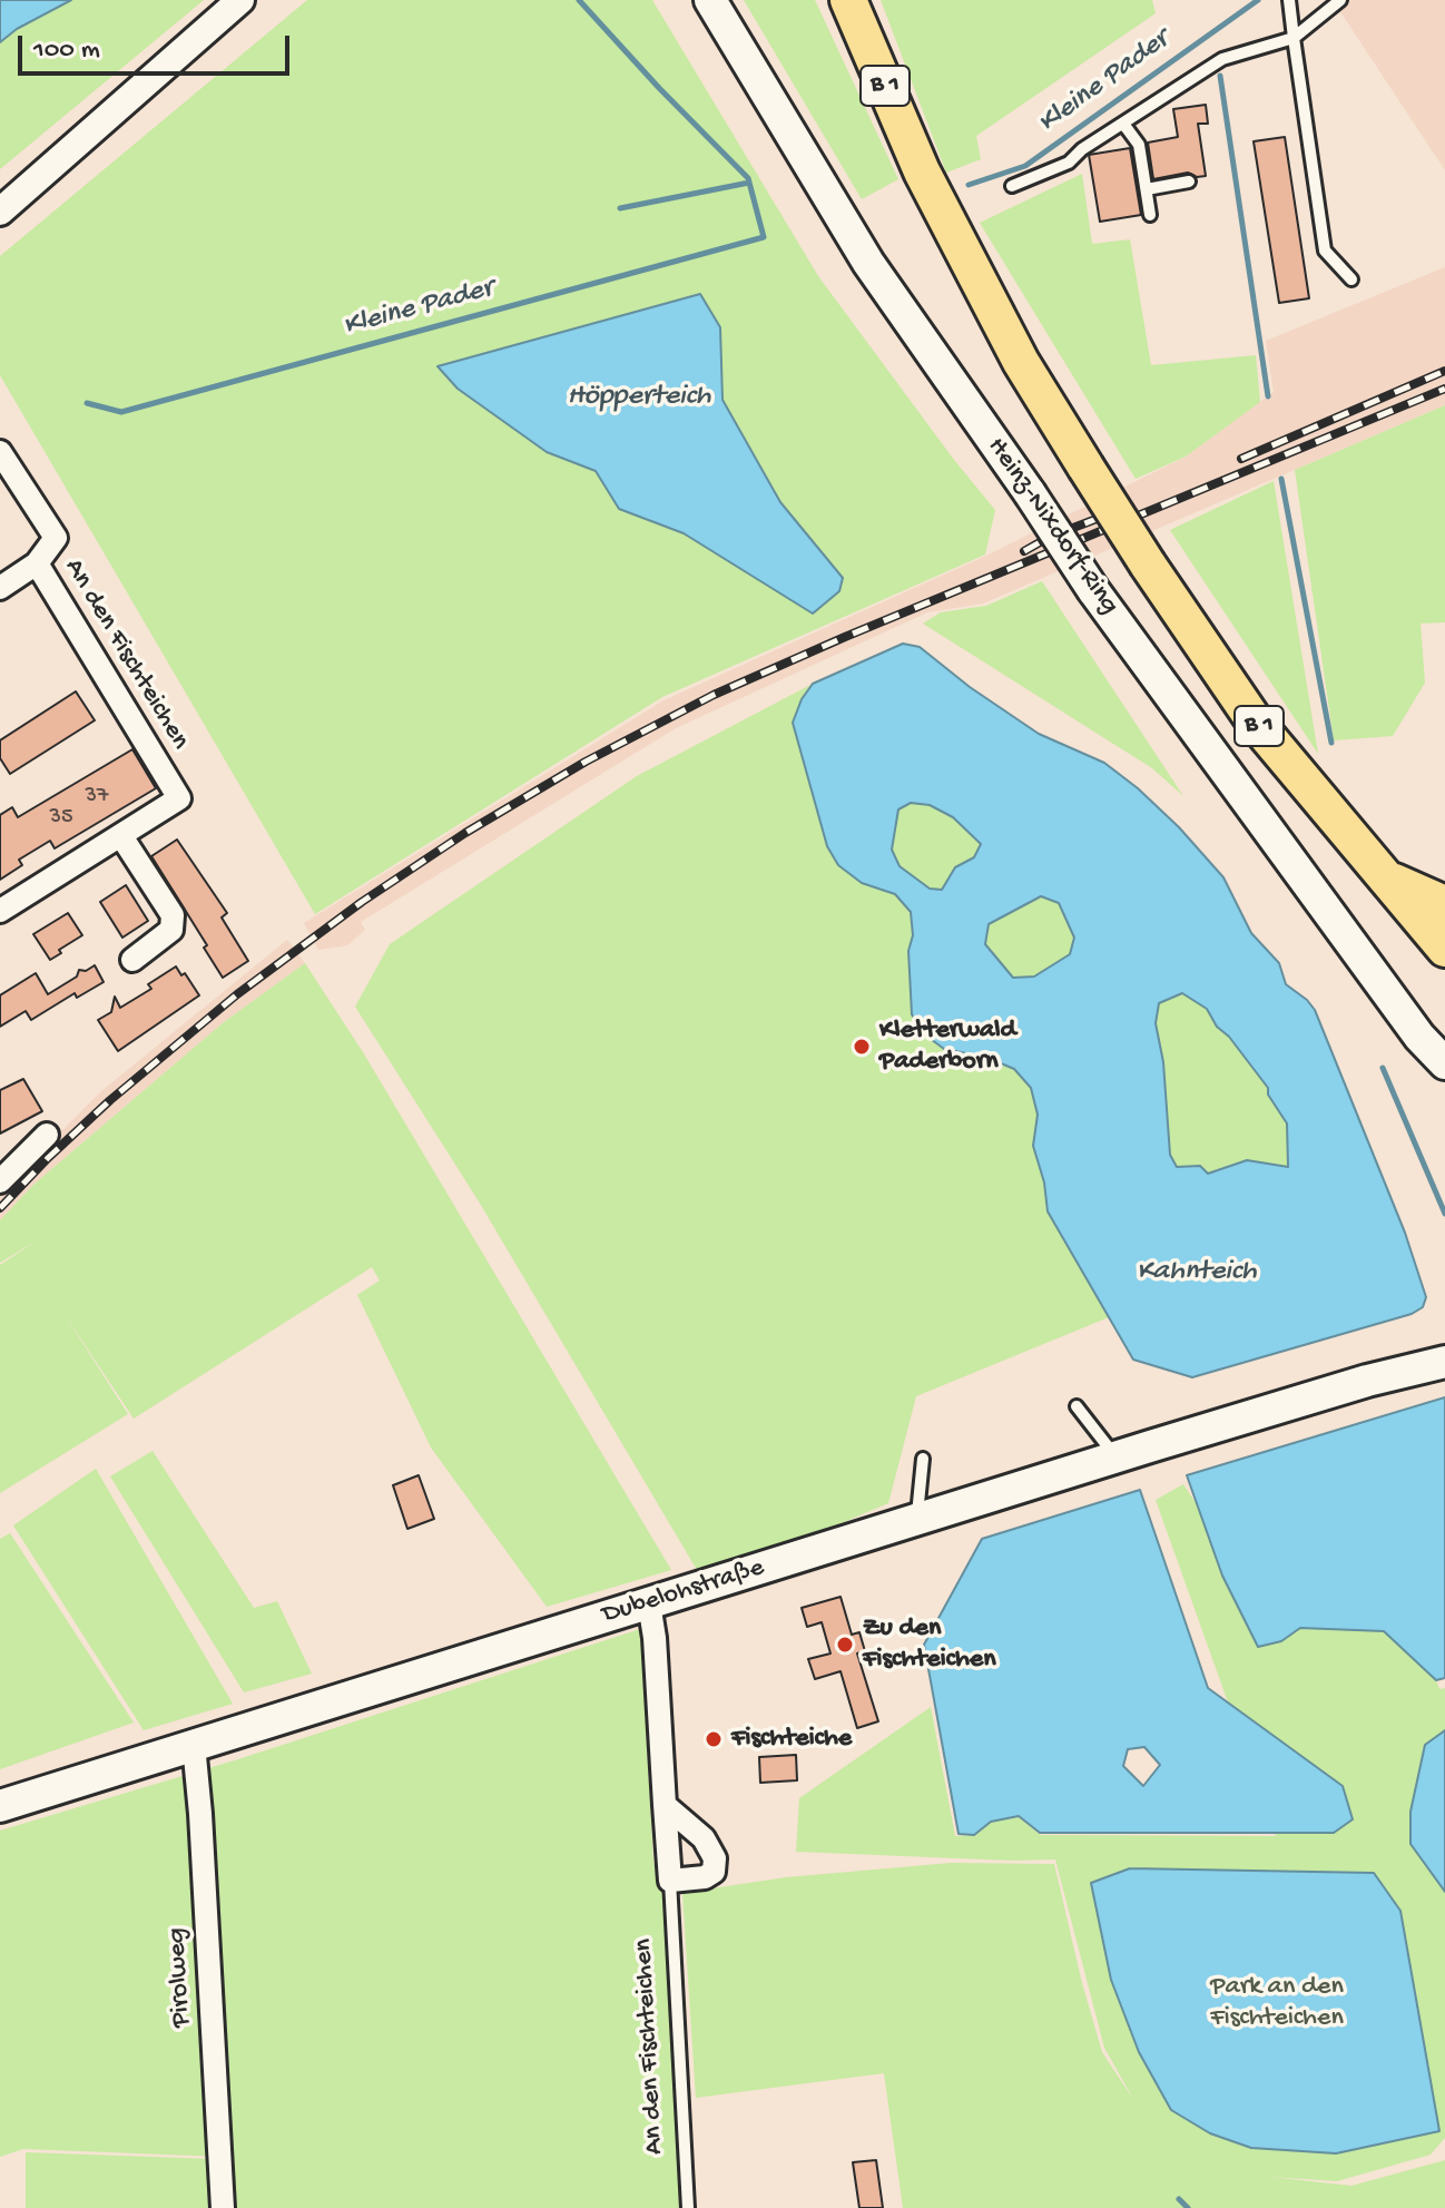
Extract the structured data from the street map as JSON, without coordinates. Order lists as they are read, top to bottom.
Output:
{
  "streets": {
    "highway": ["B 1"],
    "main road": ["Heinz-Nixdorf-Ring", "Dubelohstraße"],
    "street": ["An den Fischteichen", "Pirolweg"]
  },
  "crossings": [
    ["An den Fischteichen", "Dubelohstraße"],
    ["Dubelohstraße", "Pirolweg"]
  ],
  "water": ["Kleine Pader", "Höpperteich", "Kahnteich"],
  "parks": ["Park an den Fischteichen"],
  "places": ["Kletterwald Paderborn", "Zu den Fischteichen", "Fischteiche"],
  "house_numbers": ["37", "35"],
  "scale_bar": "100 m"
}
